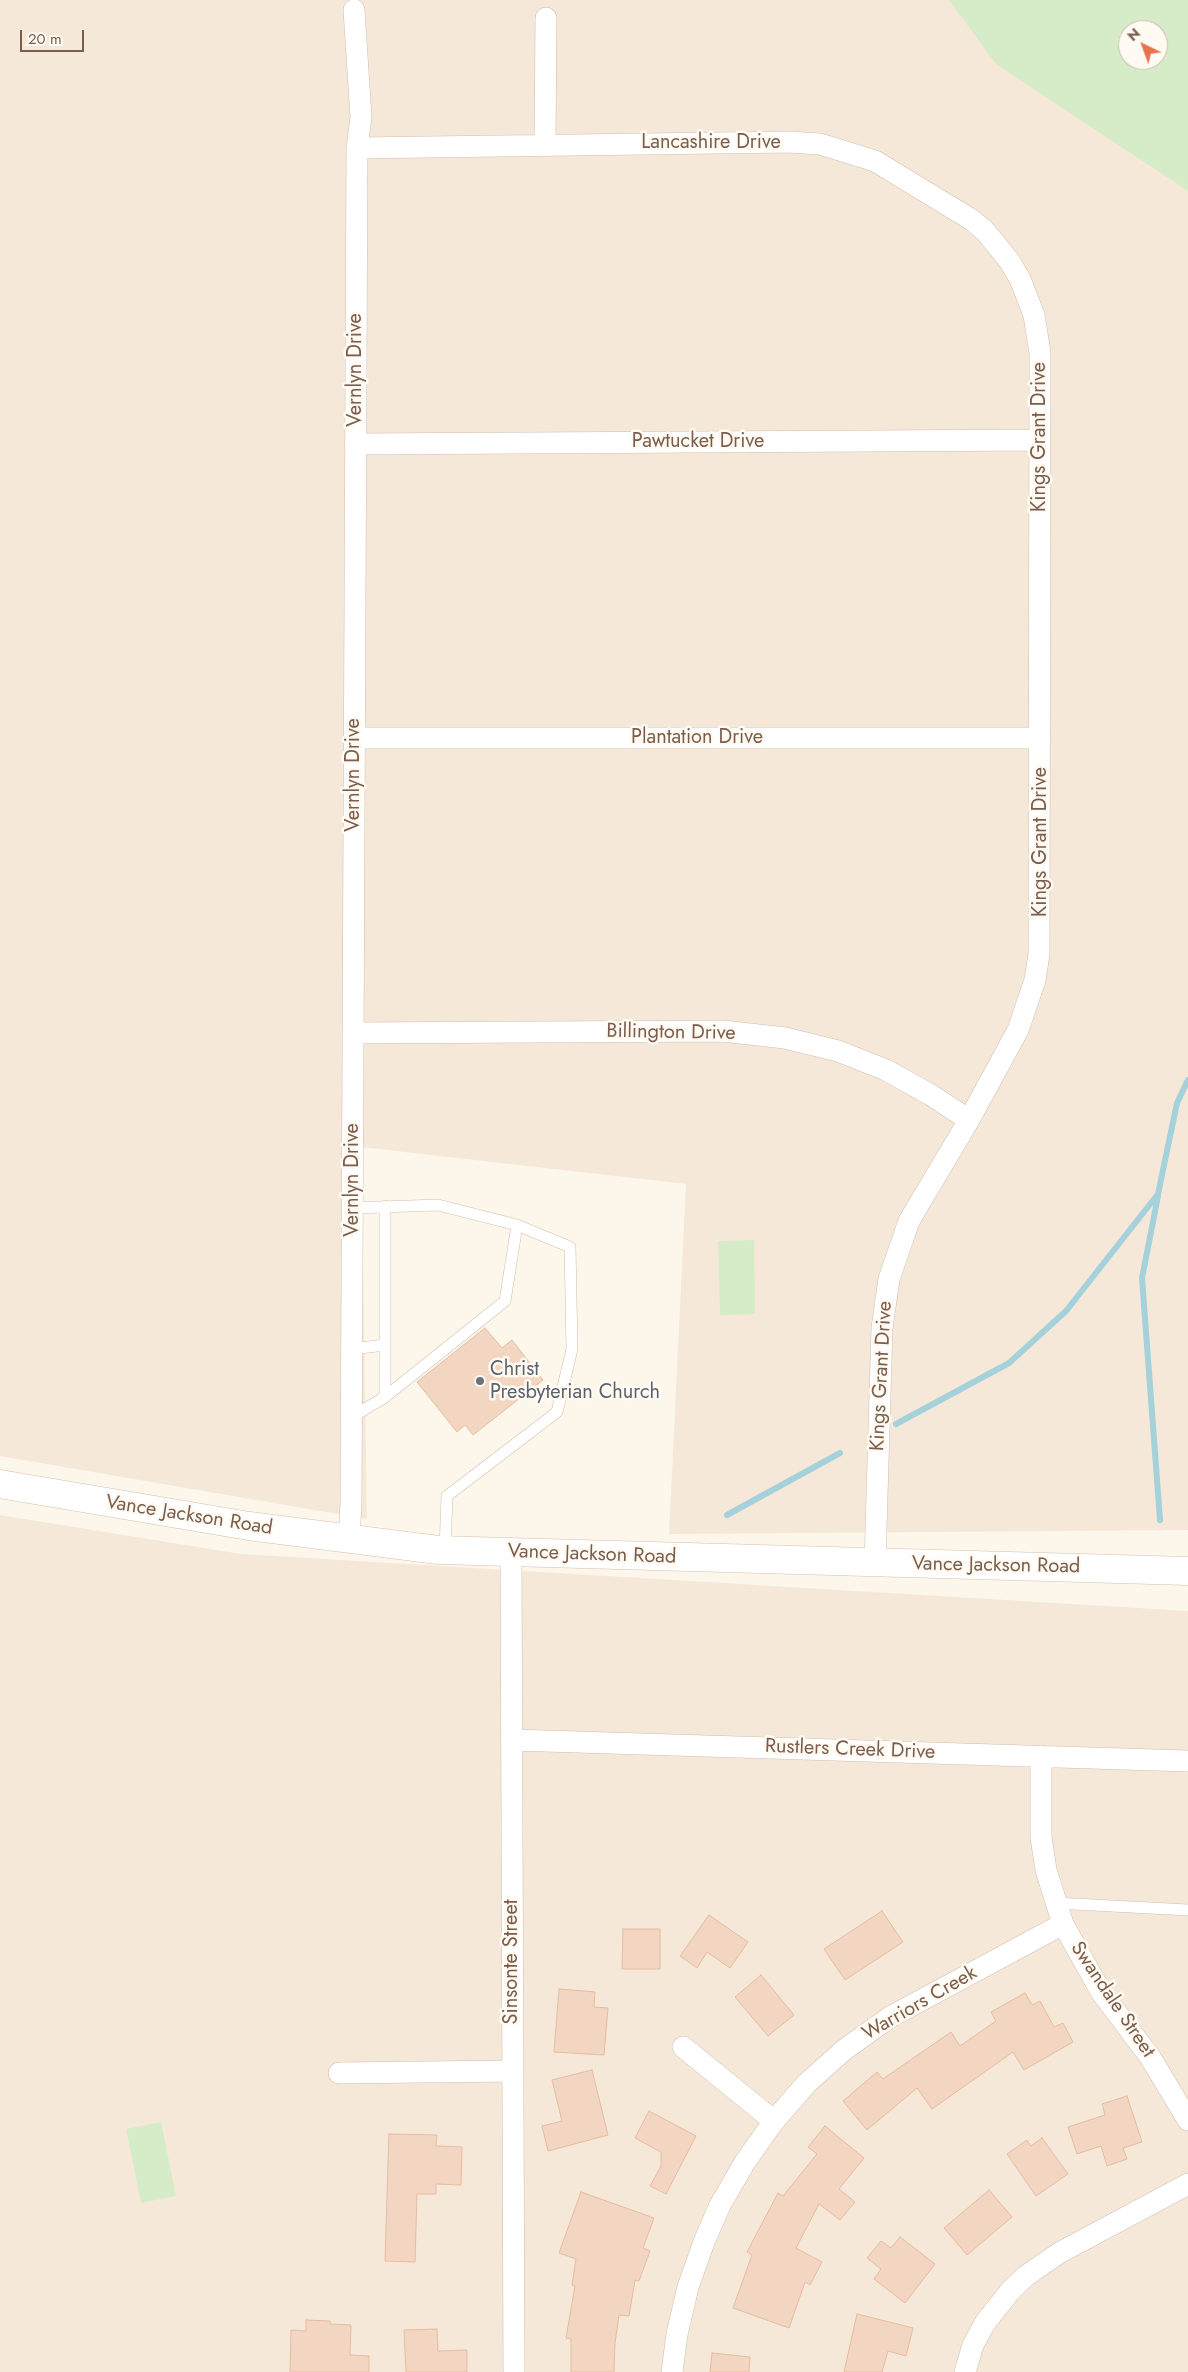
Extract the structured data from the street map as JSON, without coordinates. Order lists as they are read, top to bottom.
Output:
{
  "streets": {
    "main road": ["Vance Jackson Road"],
    "street": [
      "Lancashire Drive",
      "Vernlyn Drive",
      "Kings Grant Drive",
      "Pawtucket Drive",
      "Plantation Drive",
      "Billington Drive",
      "Rustlers Creek Drive",
      "Sinsonte Street",
      "Swandale Street",
      "Warriors Creek"
    ]
  },
  "crossings": [
    ["Lancashire Drive", "Vernlyn Drive"],
    ["Lancashire Drive", "Kings Grant Drive"],
    ["Vernlyn Drive", "Pawtucket Drive"],
    ["Vernlyn Drive", "Plantation Drive"],
    ["Vernlyn Drive", "Billington Drive"],
    ["Vernlyn Drive", "Vance Jackson Road"],
    ["Kings Grant Drive", "Pawtucket Drive"],
    ["Kings Grant Drive", "Plantation Drive"],
    ["Kings Grant Drive", "Billington Drive"],
    ["Kings Grant Drive", "Vance Jackson Road"],
    ["Vance Jackson Road", "Sinsonte Street"],
    ["Rustlers Creek Drive", "Sinsonte Street"],
    ["Rustlers Creek Drive", "Swandale Street"],
    ["Swandale Street", "Warriors Creek"]
  ],
  "places": ["Christ Presbyterian Church"],
  "scale_bar": "20 m",
  "north": "top left"
}
